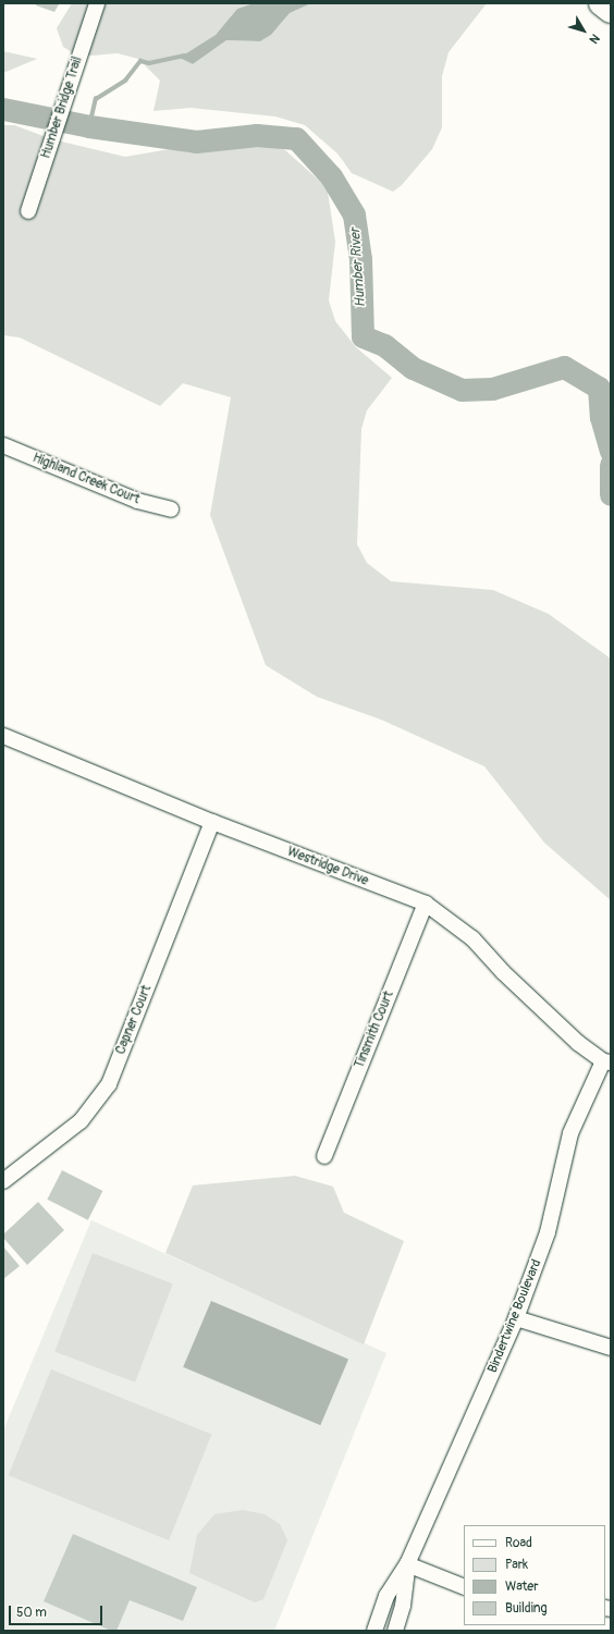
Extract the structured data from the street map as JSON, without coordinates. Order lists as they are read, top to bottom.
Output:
{
  "streets": {
    "street": [
      "Humber Bridge Trail",
      "Highland Creek Court",
      "Westridge Drive",
      "Capner Court",
      "Tinsmith Court",
      "Bindertwine Boulevard"
    ]
  },
  "crossings": [
    ["Westridge Drive", "Capner Court"],
    ["Westridge Drive", "Tinsmith Court"],
    ["Westridge Drive", "Bindertwine Boulevard"]
  ],
  "water": ["Humber River"],
  "legend": [
    "Road",
    "Park",
    "Water",
    "Building"
  ],
  "scale_bar": "50 m",
  "north": "bottom right"
}
